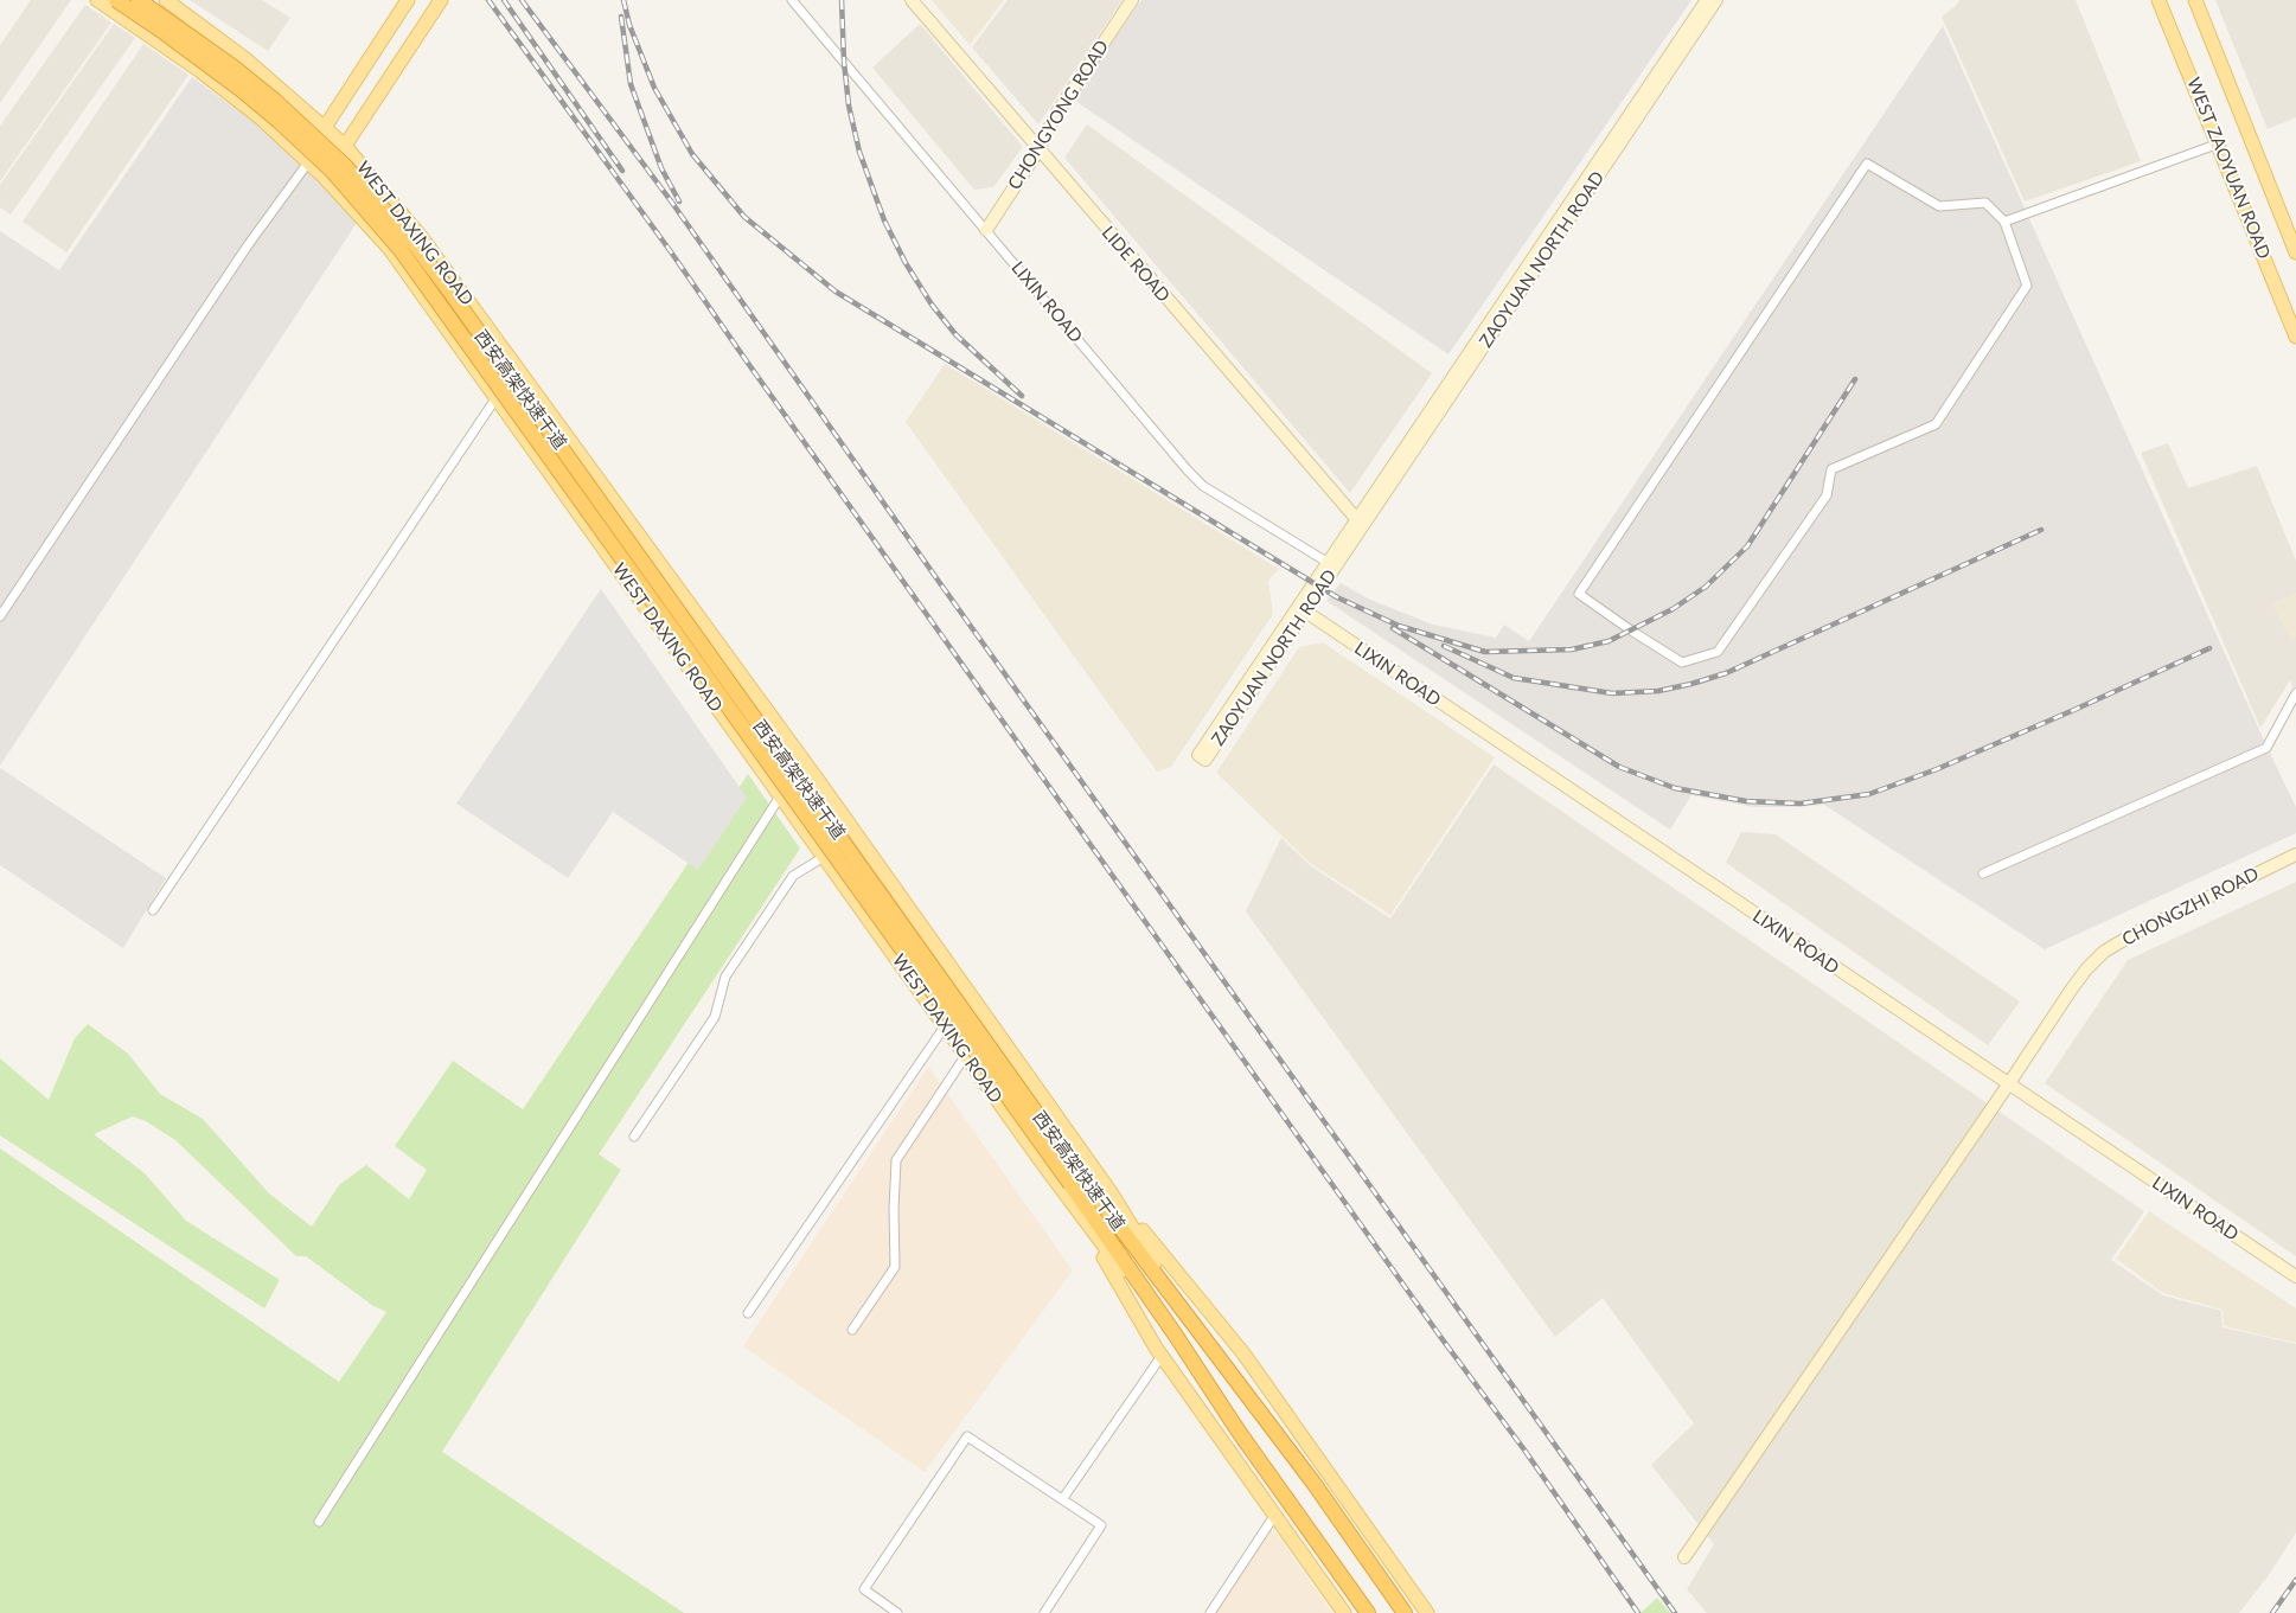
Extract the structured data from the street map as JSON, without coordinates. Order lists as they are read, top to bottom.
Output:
{
  "streets": {
    "highway": ["西安高架快速干道"],
    "main road": ["WEST ZAOYUAN ROAD", "WEST DAXING ROAD"],
    "street": [
      "CHONGYONG ROAD",
      "ZAOYUAN NORTH ROAD",
      "LIDE ROAD",
      "LIXIN ROAD",
      "CHONGZHI ROAD"
    ]
  },
  "crossings": [
    ["CHONGYONG ROAD", "LIDE ROAD"],
    ["CHONGYONG ROAD", "LIXIN ROAD"],
    ["WEST DAXING ROAD", "西安高架快速干道"],
    ["ZAOYUAN NORTH ROAD", "LIDE ROAD"],
    ["ZAOYUAN NORTH ROAD", "LIXIN ROAD"],
    ["LIXIN ROAD", "CHONGZHI ROAD"]
  ]
}
